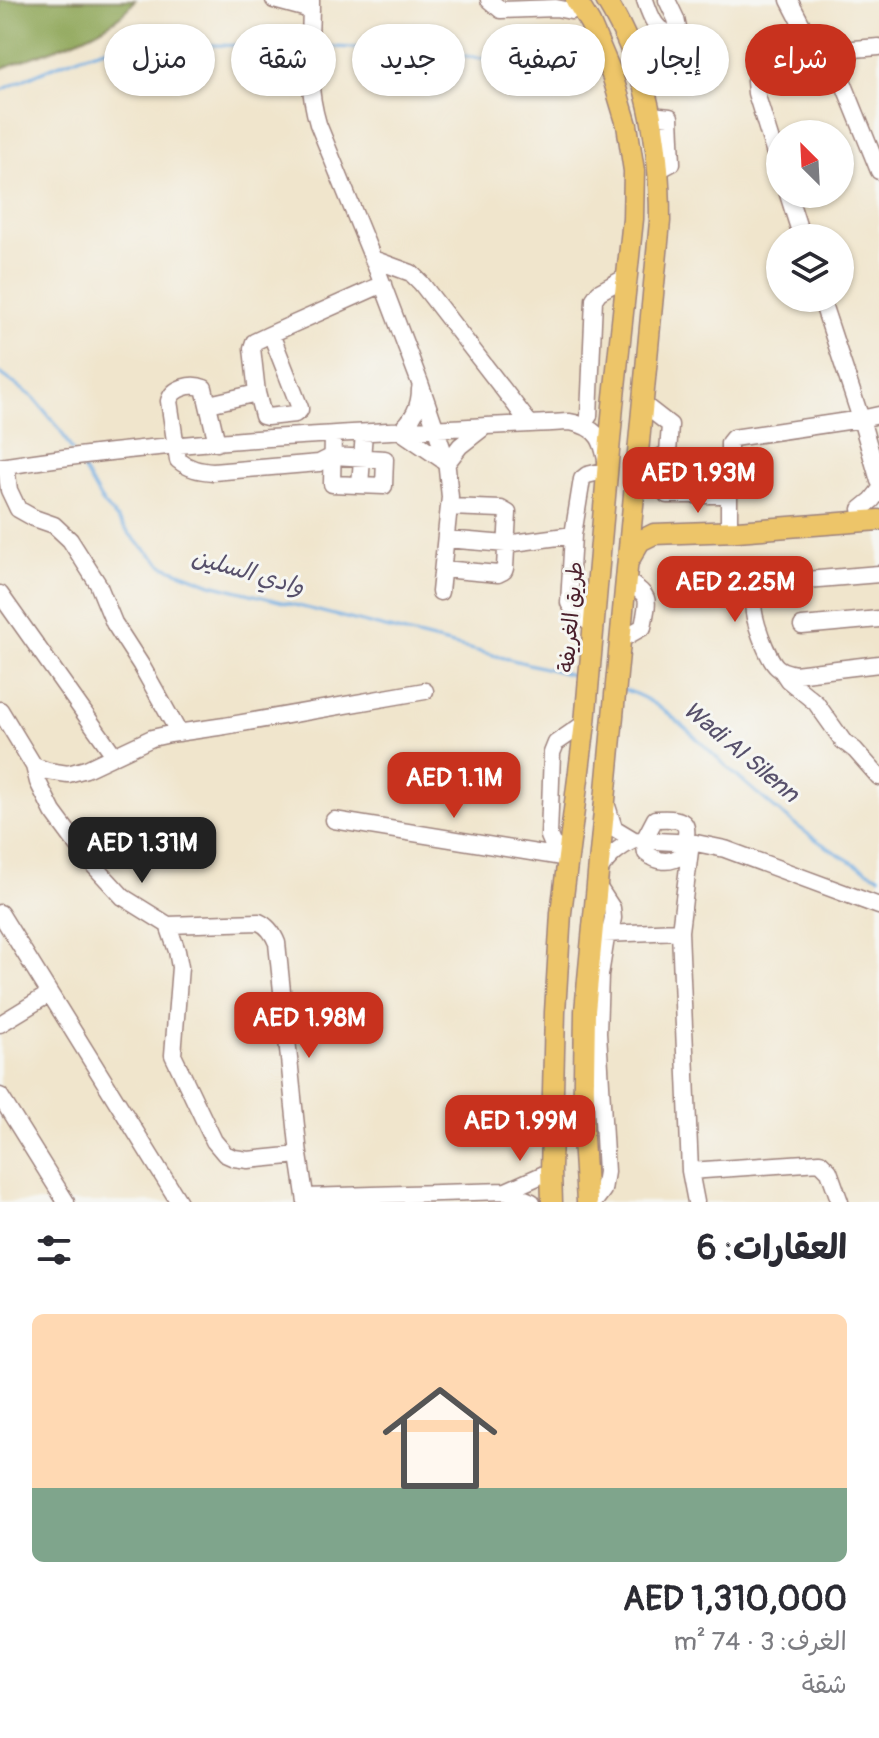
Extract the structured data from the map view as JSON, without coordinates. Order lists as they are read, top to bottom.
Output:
{
  "streets": {
    "main road": ["طريق الغريفة"]
  },
  "water": ["وادي السلين", "Wadi Al Silenn"],
  "north": "top left",
  "page": {
    "chip": [
      "شراء",
      "إيجار",
      "تصفية",
      "جديد",
      "شقة",
      "منزل"
    ],
    "price": [
      "AED 1.93M",
      "AED 2.25M",
      "AED 1.1M",
      "AED 1.31M",
      "AED 1.98M",
      "AED 1.99M"
    ],
    "heading": "العقارات: 6",
    "list": [
      {
        "name": "AED 1,310,000",
        "note": "الغرف: 3 · 74 m² · شقة"
      }
    ]
  }
}
